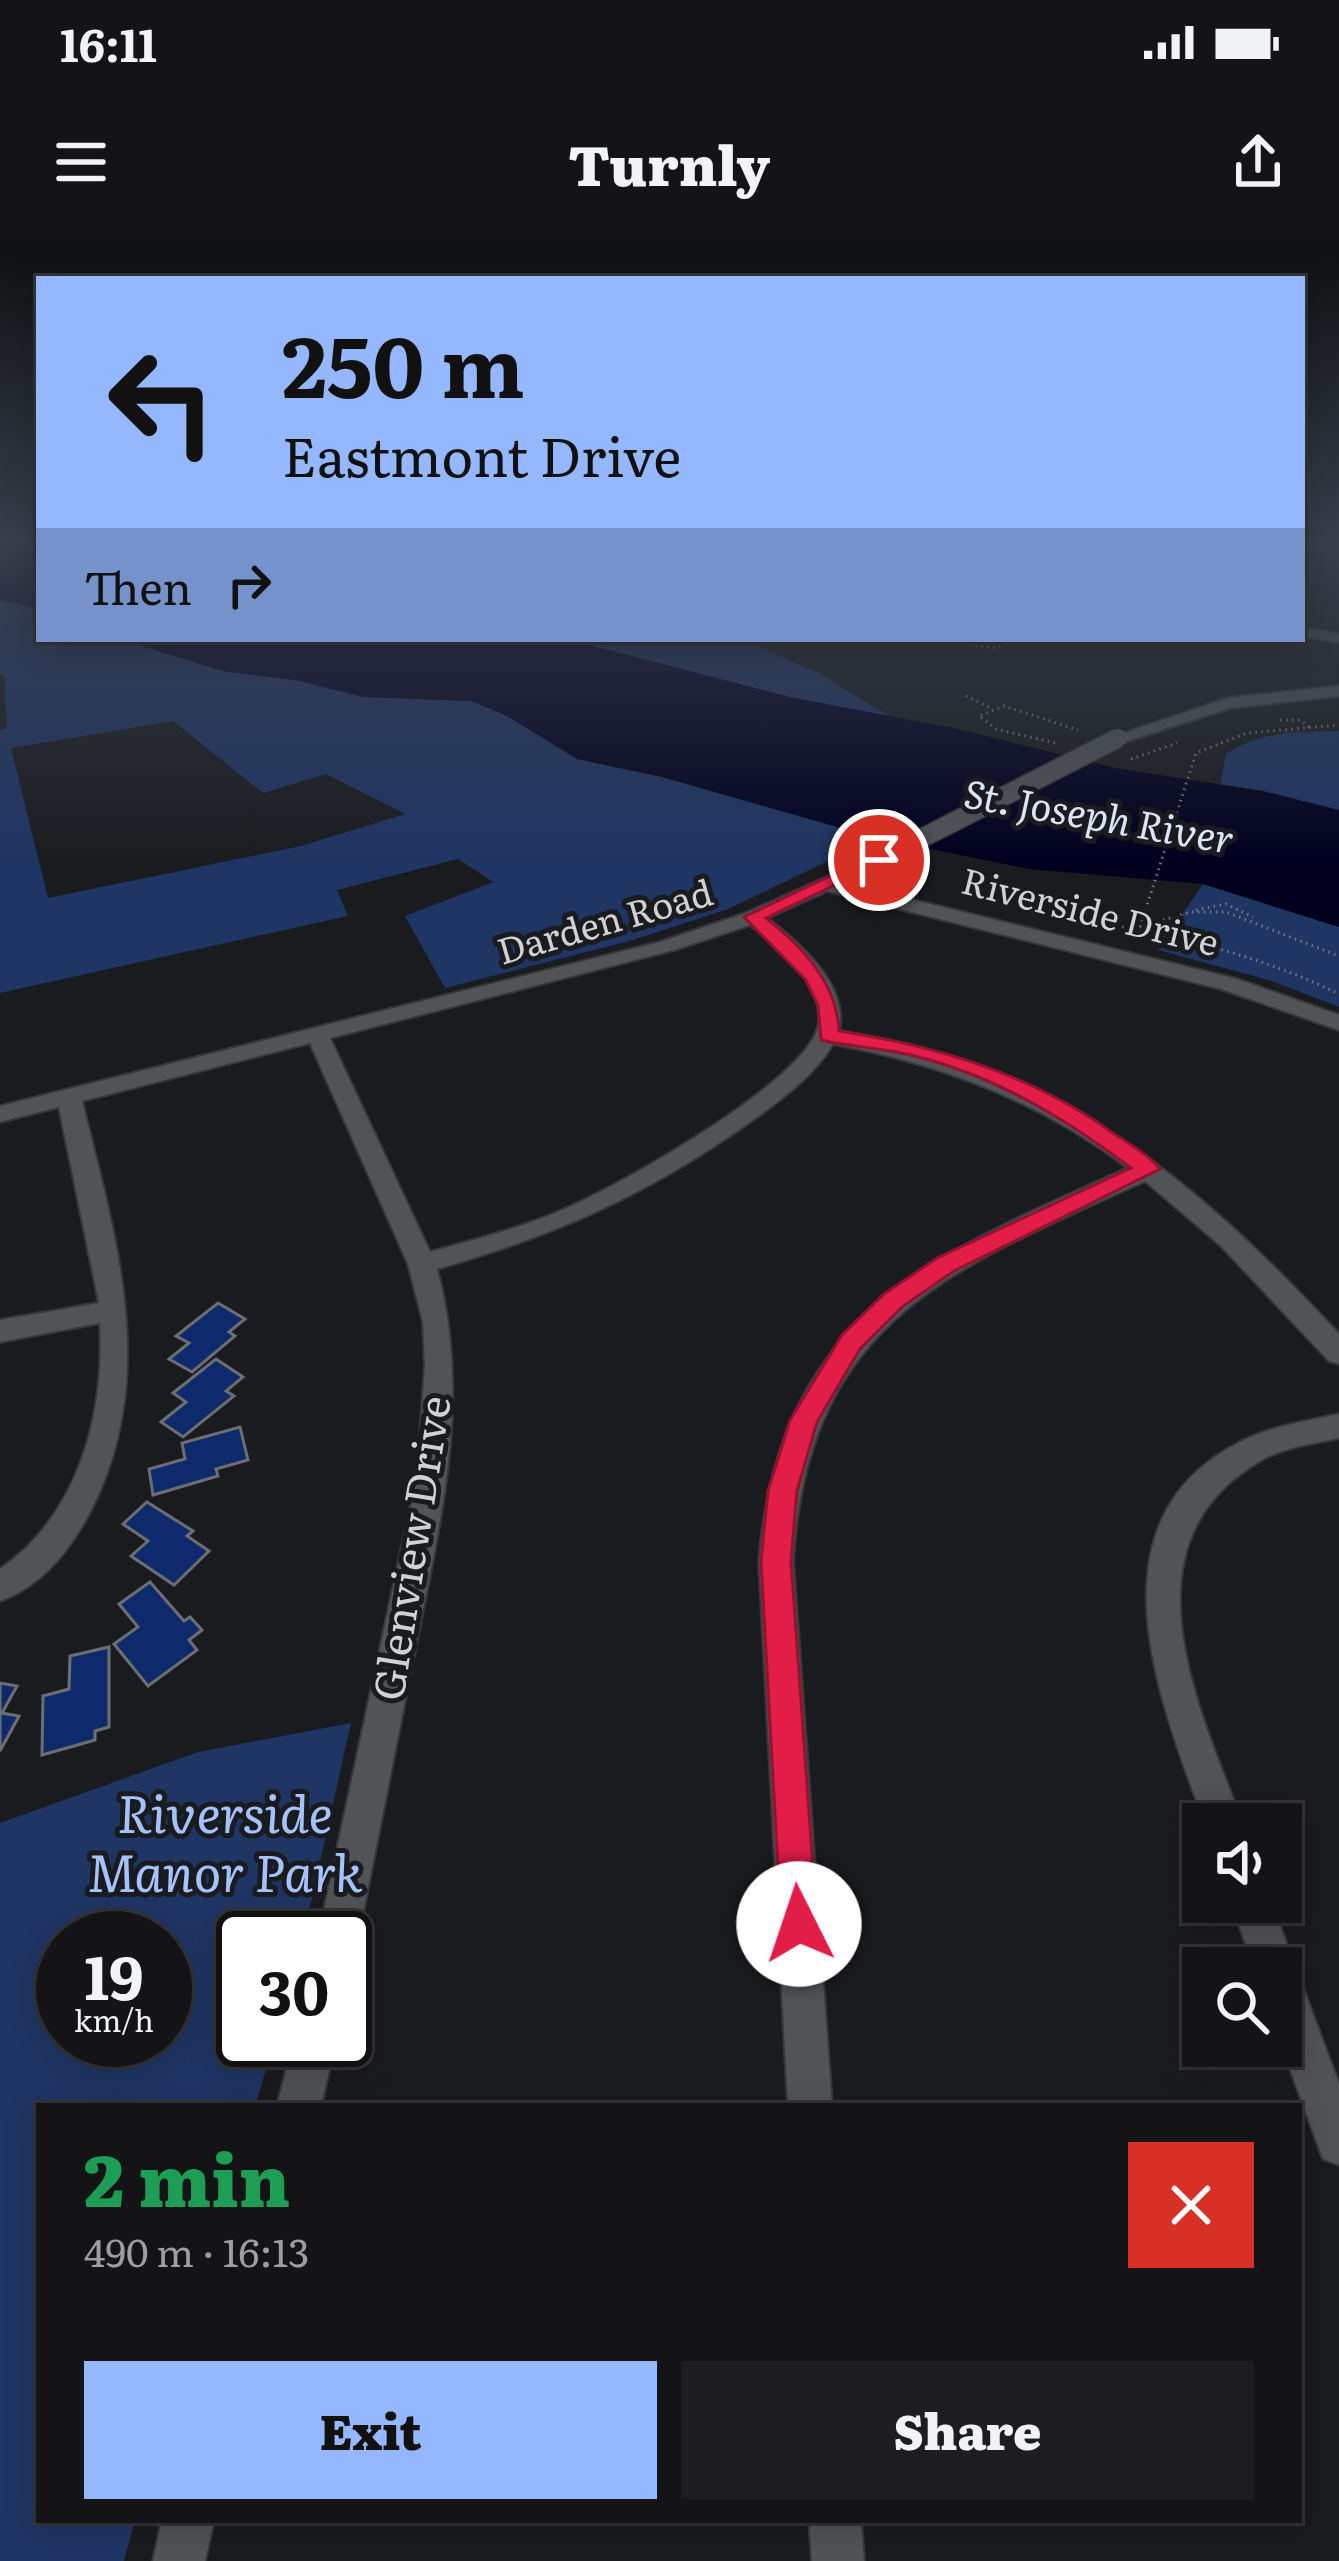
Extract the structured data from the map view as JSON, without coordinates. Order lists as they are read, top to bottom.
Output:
{
  "streets": {
    "street": ["Riverside Drive", "Darden Road", "Glenview Drive"]
  },
  "crossings": [
    ["Riverside Drive", "Darden Road"],
    ["Darden Road", "Glenview Drive"]
  ],
  "water": ["St. Joseph River"],
  "parks": ["Riverside Manor Park"],
  "page": {
    "status": "16:11",
    "header": "Turnly",
    "turn": ["250 m", "Eastmont Drive"],
    "then": "Then",
    "speed": "19 km/h",
    "limit": "30",
    "heading": ["2 min", "490 m · 16:13"],
    "buttons": ["Exit", "Share"]
  }
}
